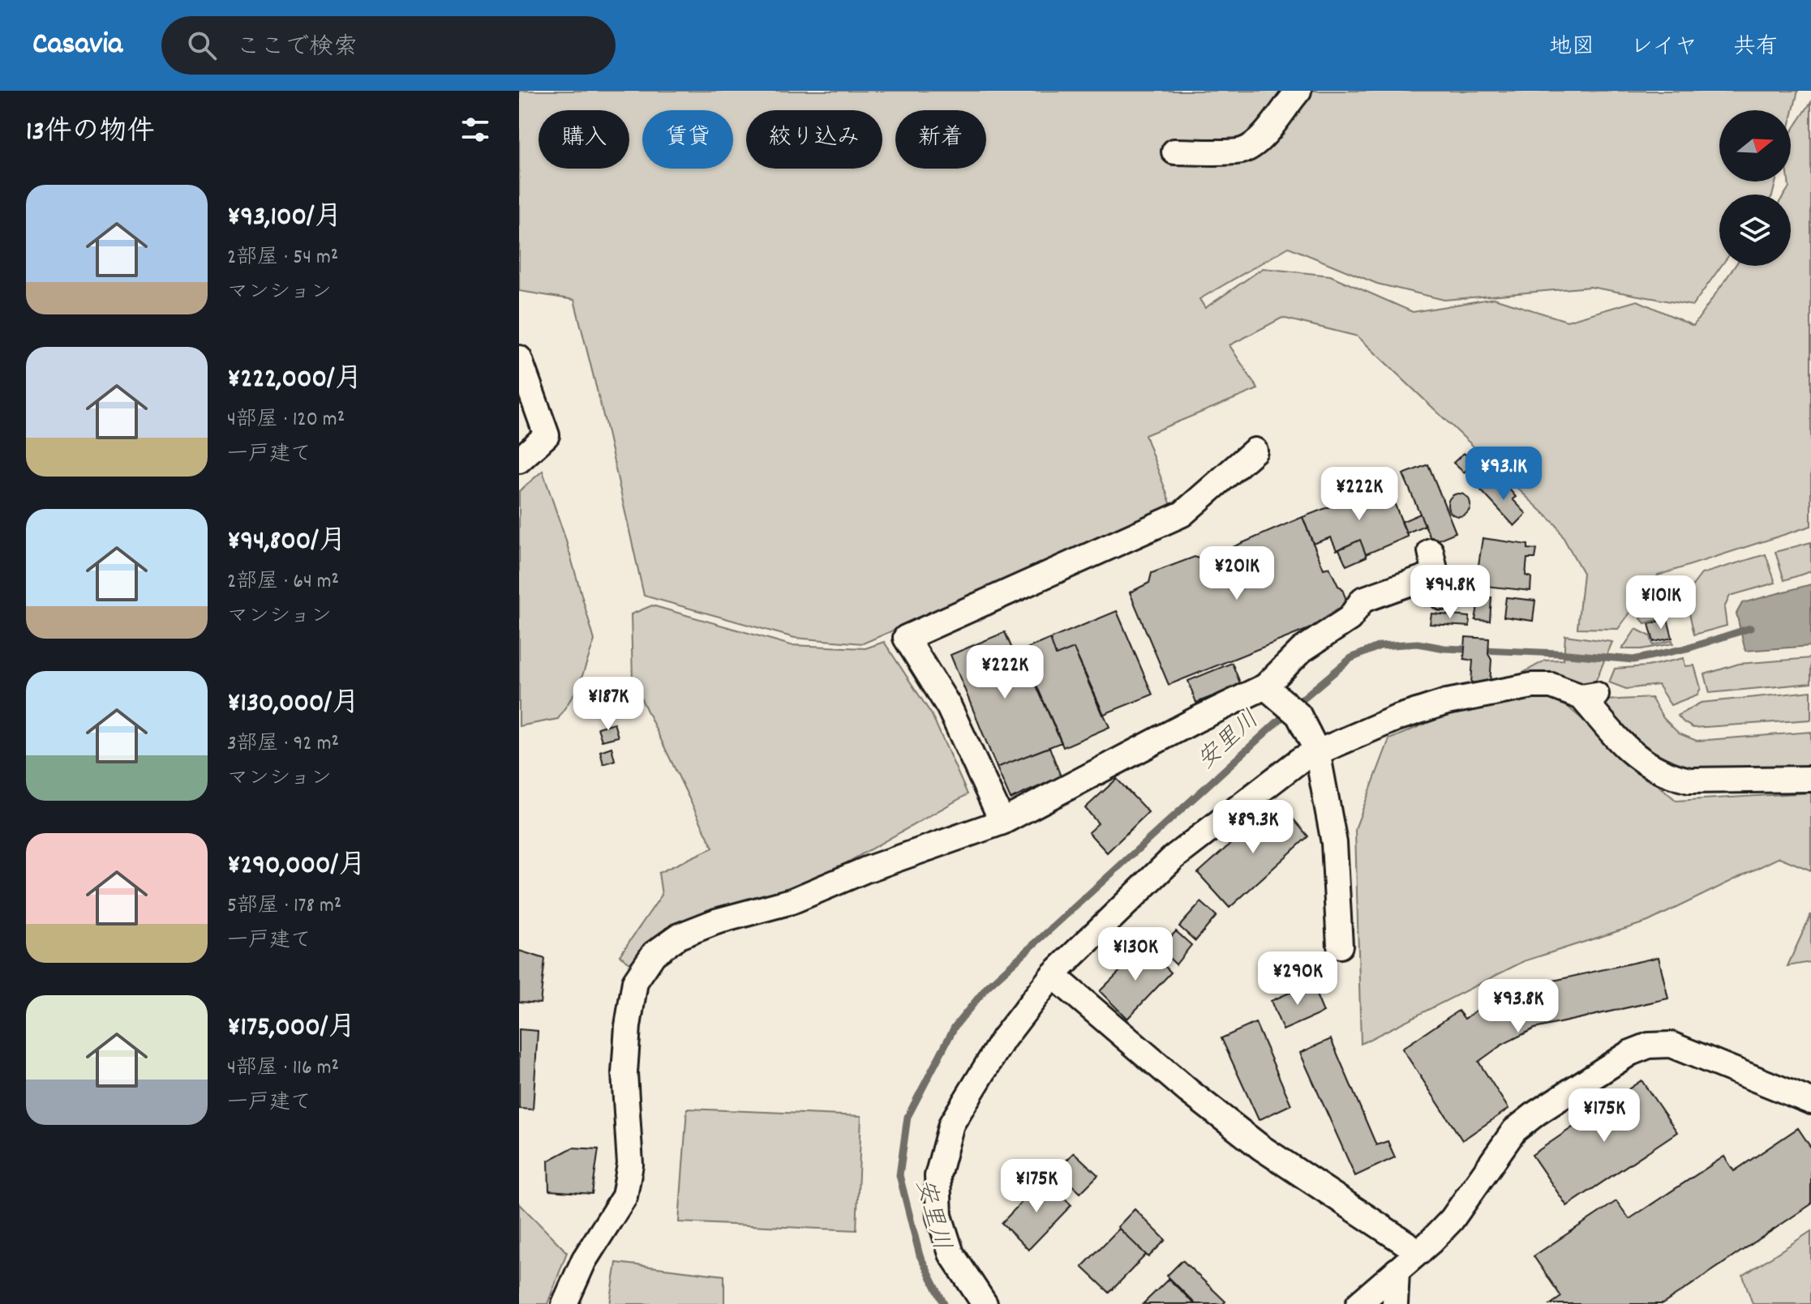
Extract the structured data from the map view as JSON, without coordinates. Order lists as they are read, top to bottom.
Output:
{
  "water": ["安里川"],
  "north": "right",
  "page": {
    "header": "Casavia",
    "search": "ここで検索",
    "nav": ["地図", "レイヤ", "共有"],
    "heading": "13件の物件",
    "chip": [
      "購入",
      "賃貸",
      "絞り込み",
      "新着"
    ],
    "list": [
      {
        "name": "¥93,100/月",
        "note": "2部屋 · 54 m² · マンション"
      },
      {
        "name": "¥222,000/月",
        "note": "4部屋 · 120 m² · 一戸建て"
      },
      {
        "name": "¥94,800/月",
        "note": "2部屋 · 64 m² · マンション"
      },
      {
        "name": "¥130,000/月",
        "note": "3部屋 · 92 m² · マンション"
      },
      {
        "name": "¥290,000/月",
        "note": "5部屋 · 178 m² · 一戸建て"
      },
      {
        "name": "¥175,000/月",
        "note": "4部屋 · 116 m² · 一戸建て"
      }
    ],
    "price": [
      "¥93.1K",
      "¥222K",
      "¥201K",
      "¥94.8K",
      "¥101K",
      "¥222K",
      "¥187K",
      "¥89.3K",
      "¥130K",
      "¥290K",
      "¥93.8K",
      "¥175K",
      "¥175K"
    ]
  }
}
